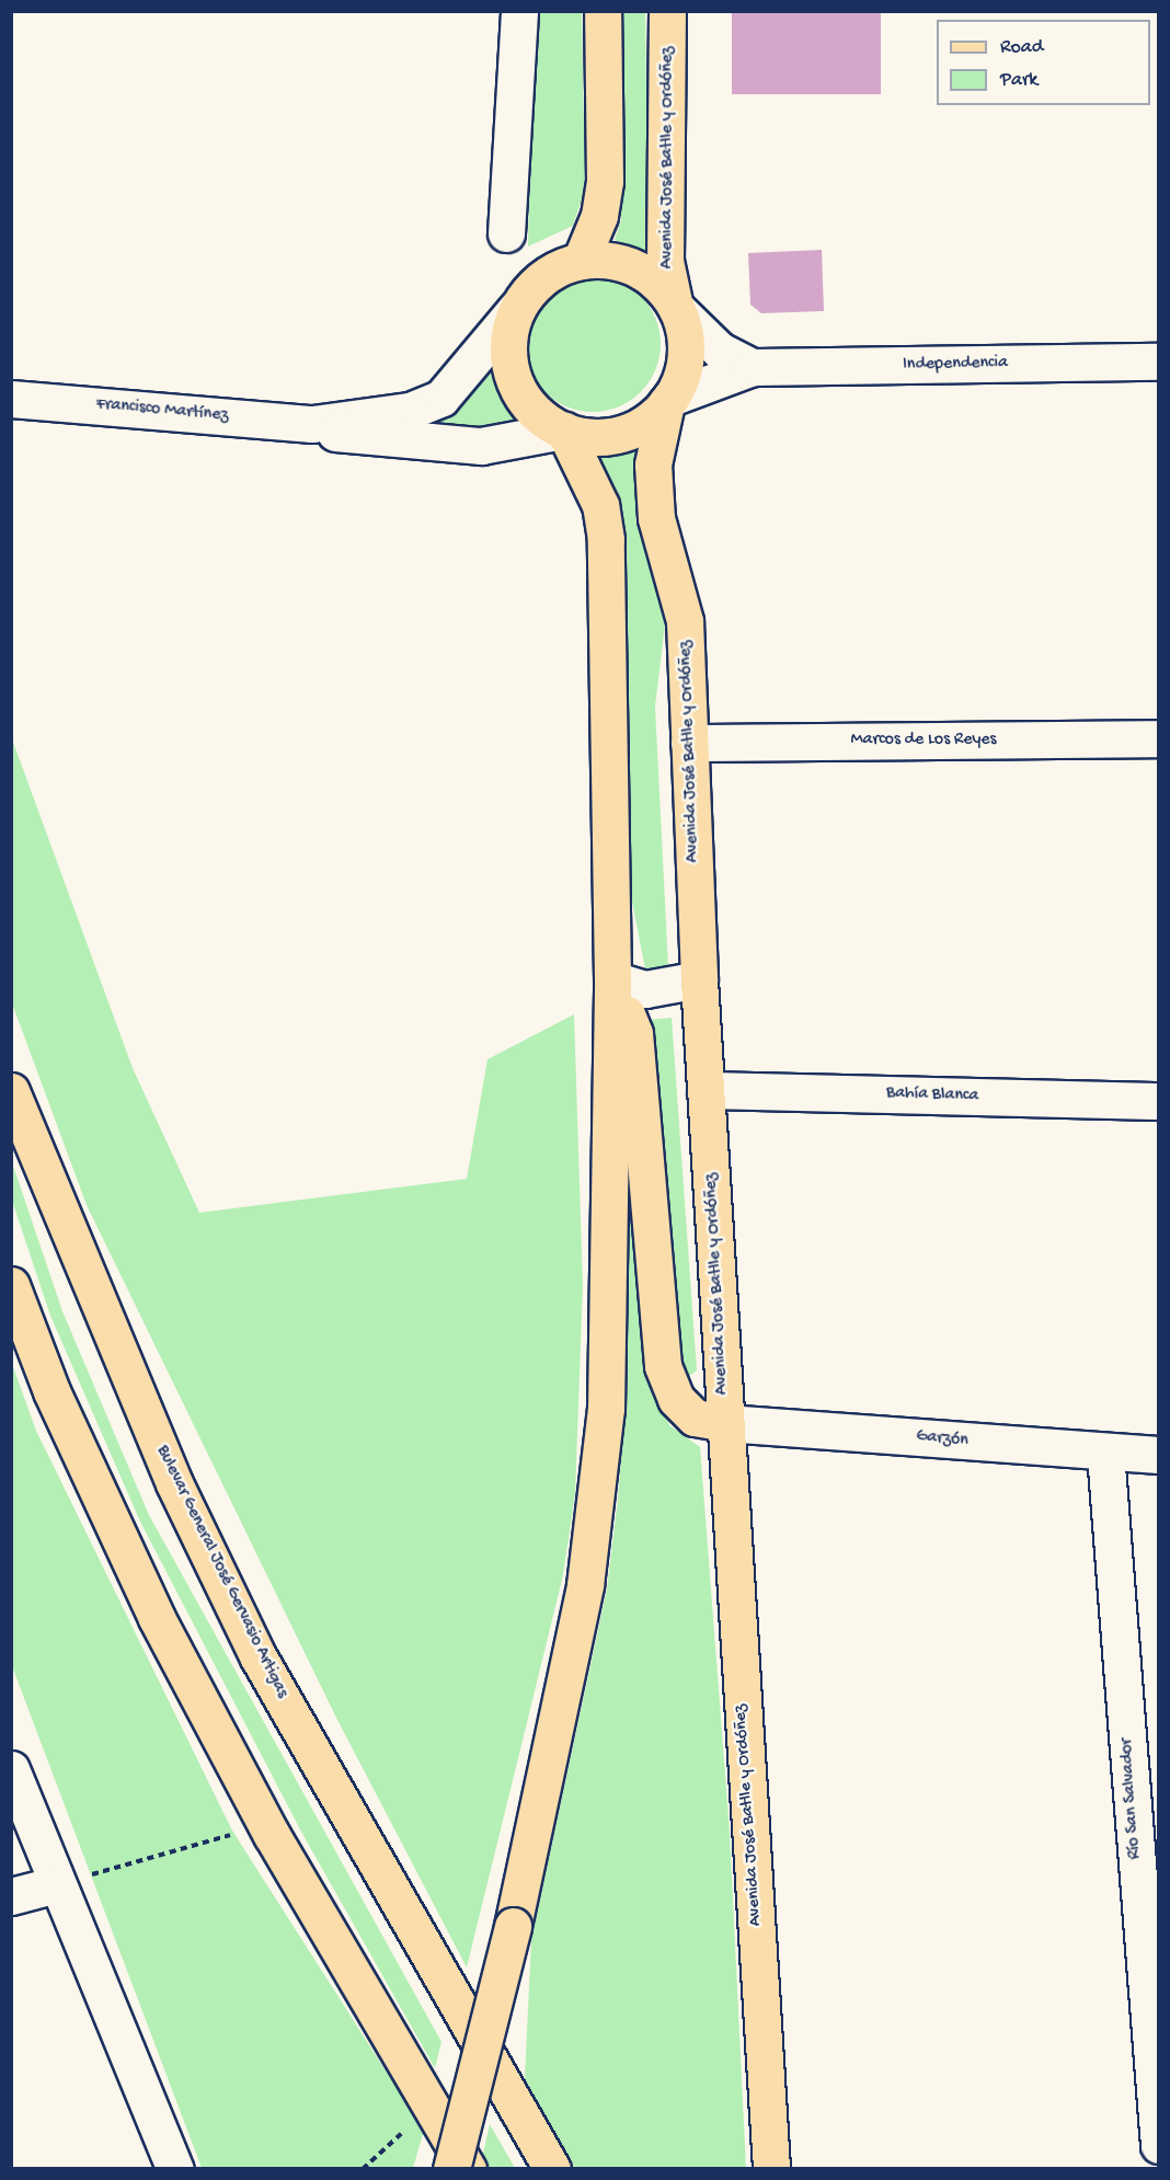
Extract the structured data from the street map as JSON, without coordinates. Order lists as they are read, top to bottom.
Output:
{
  "streets": {
    "main road": ["Avenida José Batlle y Ordóñez", "Bulevar General José Gervasio Artigas"],
    "street": [
      "Independencia",
      "Francisco Martínez",
      "Marcos de Los Reyes",
      "Bahía Blanca",
      "Garzón",
      "Río San Salvador"
    ]
  },
  "crossings": [
    ["Avenida José Batlle y Ordóñez", "Independencia"],
    ["Avenida José Batlle y Ordóñez", "Francisco Martínez"],
    ["Avenida José Batlle y Ordóñez", "Marcos de Los Reyes"],
    ["Avenida José Batlle y Ordóñez", "Bahía Blanca"],
    ["Avenida José Batlle y Ordóñez", "Garzón"],
    ["Independencia", "Francisco Martínez"],
    ["Garzón", "Río San Salvador"]
  ],
  "legend": ["Road", "Park"]
}
